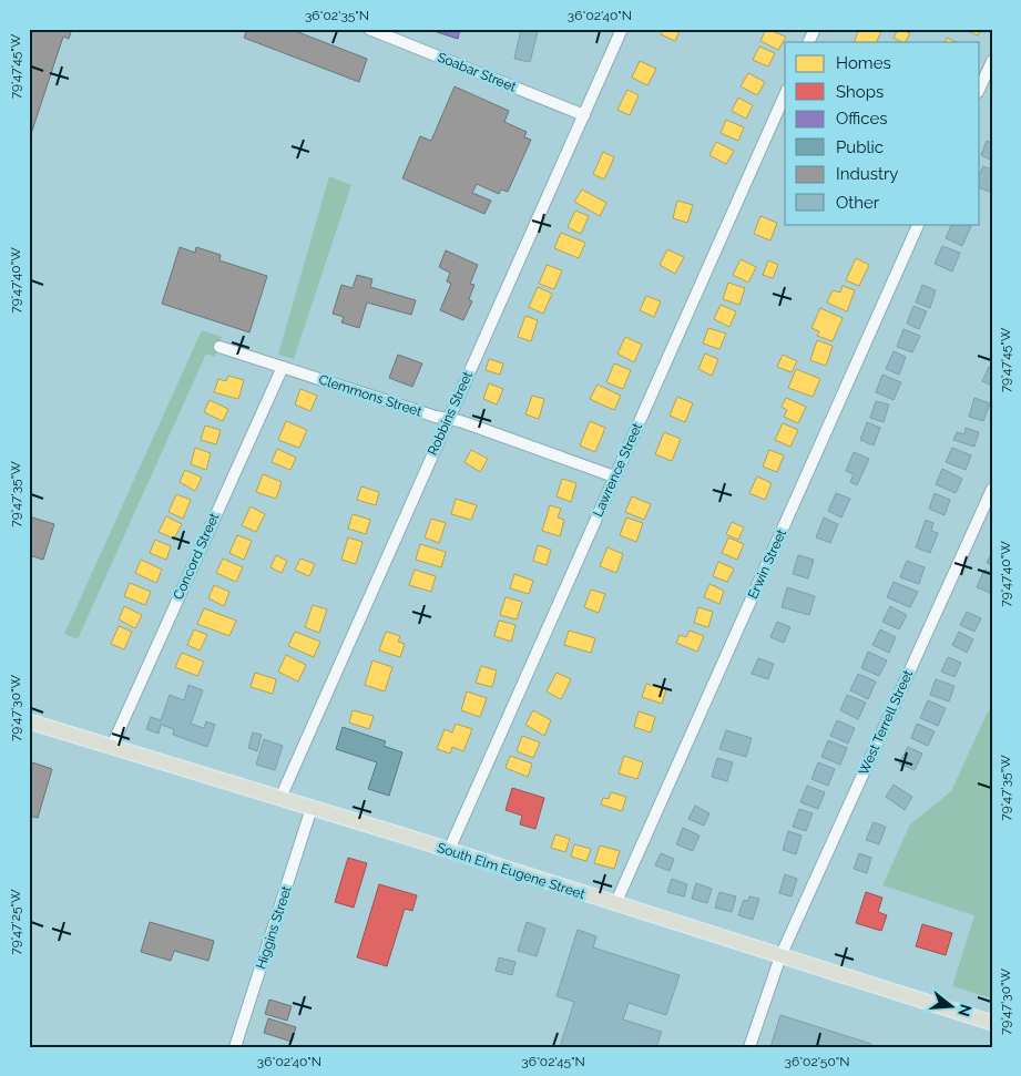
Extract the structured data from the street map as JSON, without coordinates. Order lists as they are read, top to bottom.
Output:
{
  "streets": {
    "main road": ["South Elm Eugene Street"],
    "street": [
      "Soabar Street",
      "Clemmons Street",
      "Robbins Street",
      "Lawrence Street",
      "Concord Street",
      "Erwin Street",
      "West Terrell Street",
      "Higgins Street"
    ]
  },
  "crossings": [
    ["Soabar Street", "Robbins Street"],
    ["Clemmons Street", "Robbins Street"],
    ["Clemmons Street", "Lawrence Street"],
    ["Clemmons Street", "Concord Street"],
    ["Robbins Street", "South Elm Eugene Street"],
    ["Lawrence Street", "South Elm Eugene Street"],
    ["Concord Street", "South Elm Eugene Street"],
    ["Erwin Street", "South Elm Eugene Street"],
    ["West Terrell Street", "South Elm Eugene Street"],
    ["South Elm Eugene Street", "Higgins Street"]
  ],
  "legend": [
    "Homes",
    "Shops",
    "Offices",
    "Public",
    "Industry",
    "Other"
  ],
  "north": "right",
  "coordinates": [
    "36°02'35\"N",
    "36°02'40\"N",
    "79°47'45\"W",
    "79°47'40\"W",
    "79°47'35\"W",
    "79°47'30\"W",
    "79°47'25\"W",
    "36°02'45\"N",
    "36°02'50\"N"
  ]
}
